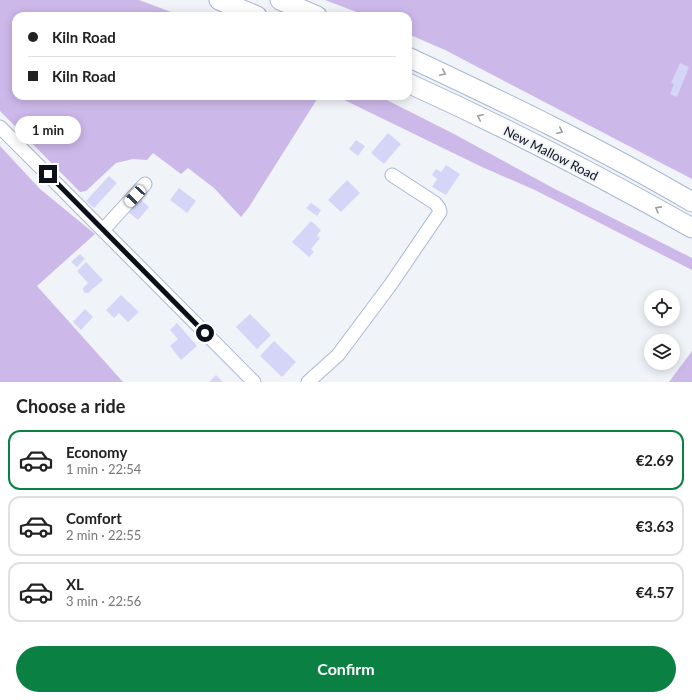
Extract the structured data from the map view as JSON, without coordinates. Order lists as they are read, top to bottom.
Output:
{
  "streets": {
    "highway": ["New Mallow Road"]
  },
  "page": {
    "banner": ["Kiln Road", "Kiln Road"],
    "bubble": "1 min",
    "heading": "Choose a ride",
    "list": [
      {
        "name": "Economy",
        "note": "1 min · 22:54",
        "value": "€2.69"
      },
      {
        "name": "Comfort",
        "note": "2 min · 22:55",
        "value": "€3.63"
      },
      {
        "name": "XL",
        "note": "3 min · 22:56",
        "value": "€4.57"
      }
    ],
    "buttons": "Confirm"
  }
}
